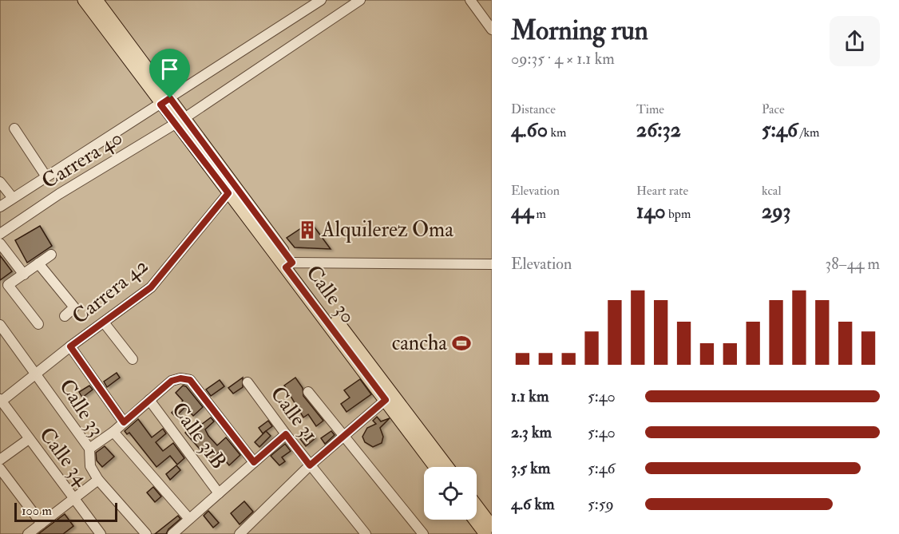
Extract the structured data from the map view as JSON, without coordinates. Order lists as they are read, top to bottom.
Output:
{
  "streets": {
    "main road": ["Calle 30"],
    "street": [
      "Carrera 40",
      "Carrera 42",
      "Calle 33",
      "Calle 31",
      "Calle 31B",
      "Calle 34"
    ]
  },
  "crossings": [
    ["Carrera 40", "Calle 30"],
    ["Carrera 42", "Calle 30"],
    ["Carrera 42", "Calle 33"],
    ["Carrera 42", "Calle 34"]
  ],
  "places": {
    "building": ["Alquilerez Oma"],
    "sports": ["cancha"]
  },
  "scale_bar": "100 m",
  "page": {
    "heading": ["Morning run", "09:35 · 4 × 1.1 km"],
    "stats": [
      ["Distance", "4.60 km"],
      ["Time", "26:32"],
      ["Pace", "5:46 /km"],
      ["Elevation", "44 m"],
      ["Heart rate", "140 bpm"],
      ["kcal", "293"]
    ],
    "chart": ["Elevation", "38–44 m"],
    "list": [
      {
        "name": "1.1 km",
        "note": "5:40"
      },
      {
        "name": "2.3 km",
        "note": "5:40"
      },
      {
        "name": "3.5 km",
        "note": "5:46"
      },
      {
        "name": "4.6 km",
        "note": "5:59"
      }
    ],
    "scale": "100 m"
  }
}
